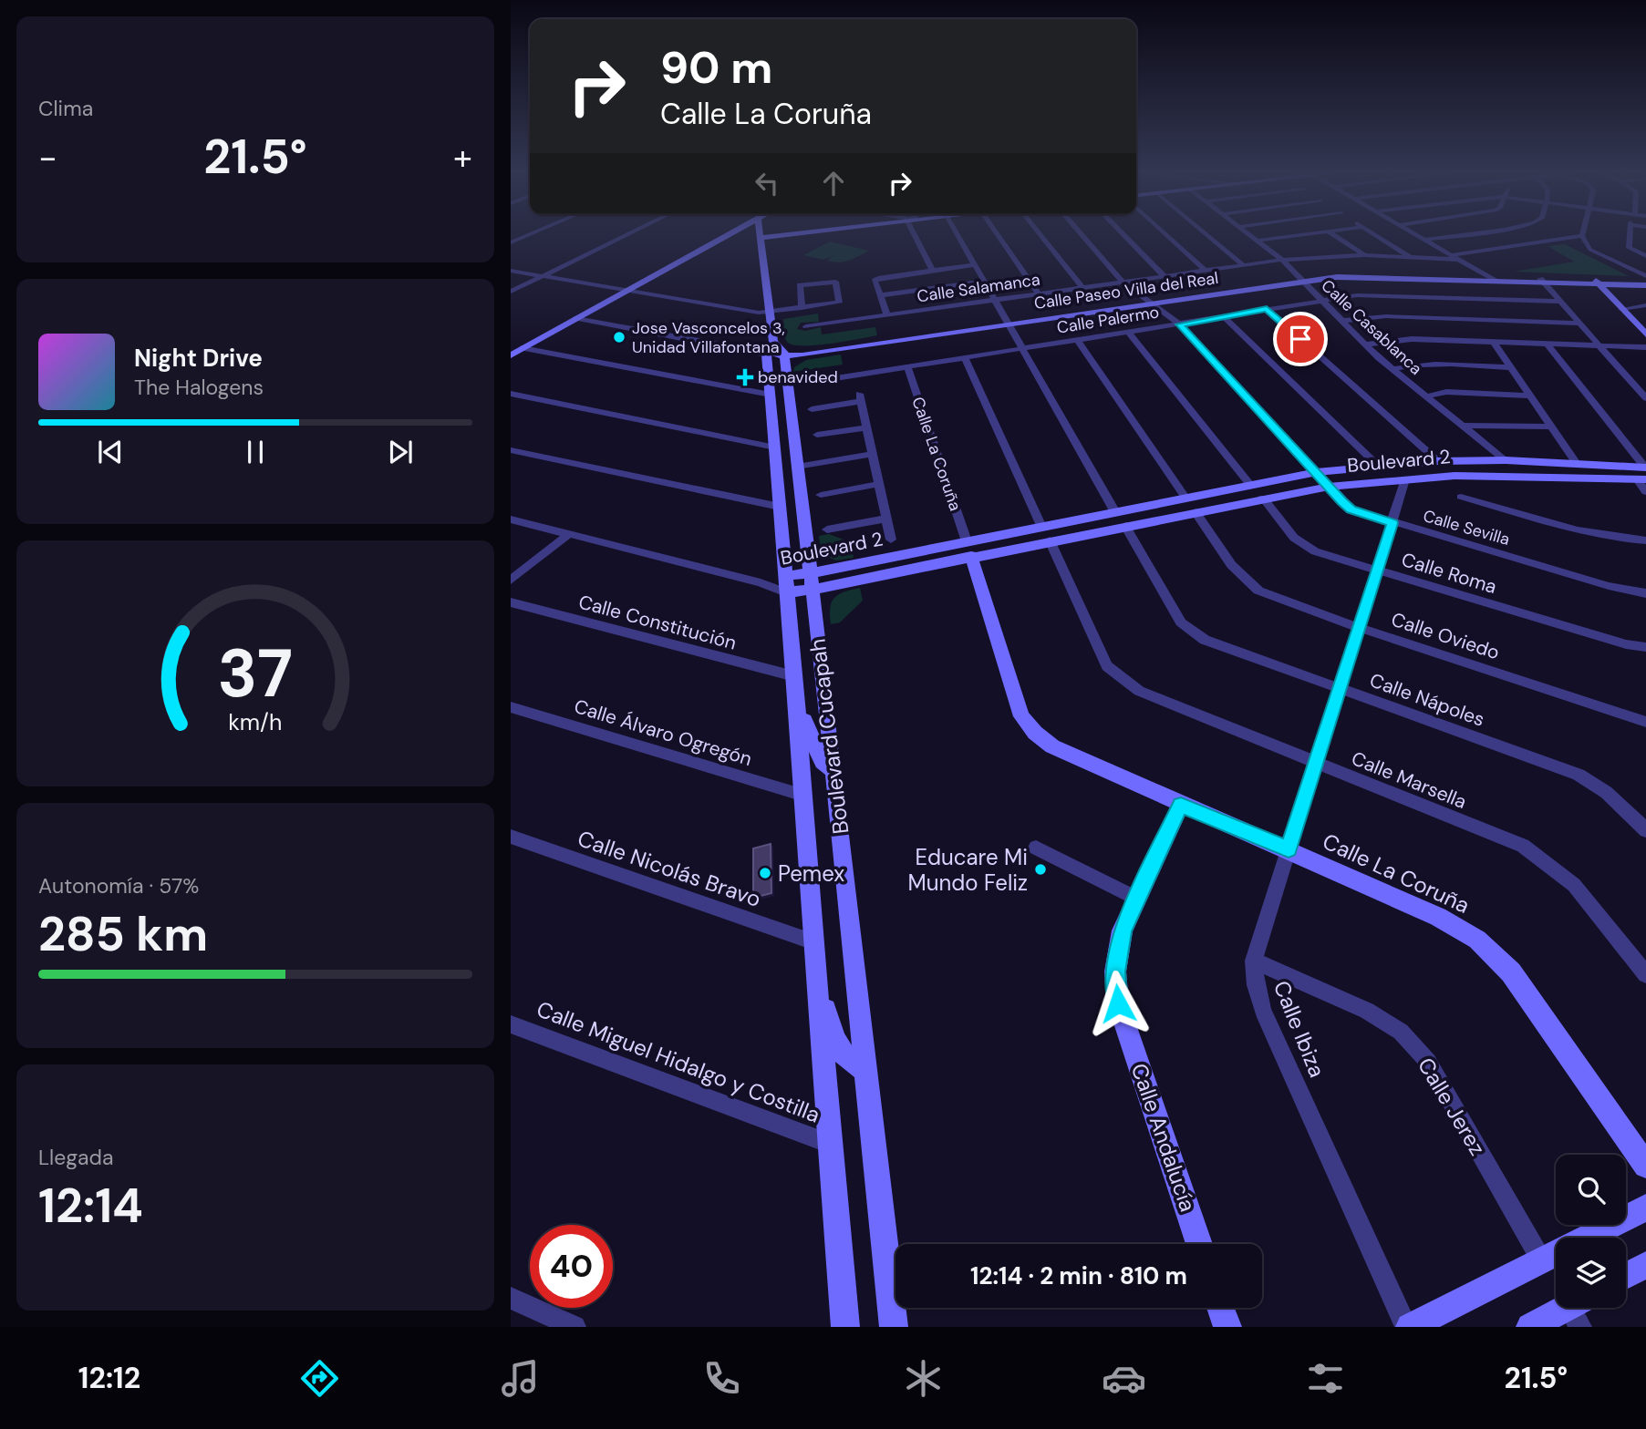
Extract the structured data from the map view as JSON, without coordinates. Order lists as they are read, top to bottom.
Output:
{
  "streets": {
    "main road": [
      "Calle Paseo Villa del Real",
      "Calle La Coruña",
      "Boulevard 2",
      "Boulevard Cucapah",
      "Calle Andalucía"
    ],
    "street": [
      "Calle Salamanca",
      "Calle Palermo",
      "Calle Casablanca",
      "Calle Sevilla",
      "Calle Roma",
      "Calle Constitución",
      "Calle Oviedo",
      "Calle Nápoles",
      "Calle Álvaro Ogregón",
      "Calle Marsella",
      "Calle Nicolás Bravo",
      "Calle Ibiza",
      "Calle Miguel Hidalgo y Costilla",
      "Calle Jerez"
    ]
  },
  "crossings": [
    ["Calle Salamanca", "Calle Casablanca"],
    ["Calle Salamanca", "Calle Sevilla"],
    ["Calle Paseo Villa del Real", "Calle Casablanca"],
    ["Calle Paseo Villa del Real", "Calle Sevilla"],
    ["Calle Paseo Villa del Real", "Boulevard Cucapah"],
    ["Calle Palermo", "Calle Casablanca"],
    ["Calle Palermo", "Calle La Coruña"],
    ["Calle Palermo", "Calle Sevilla"],
    ["Calle Casablanca", "Boulevard 2"],
    ["Calle La Coruña", "Boulevard 2"],
    ["Calle La Coruña", "Calle Ibiza"],
    ["Calle La Coruña", "Calle Andalucía"],
    ["Boulevard 2", "Calle Sevilla"],
    ["Boulevard 2", "Calle Roma"],
    ["Boulevard 2", "Calle Oviedo"],
    ["Boulevard 2", "Calle Nápoles"],
    ["Boulevard 2", "Boulevard Cucapah"],
    ["Boulevard 2", "Calle Marsella"],
    ["Boulevard 2", "Calle Ibiza"],
    ["Calle Sevilla", "Calle Ibiza"],
    ["Calle Roma", "Calle Ibiza"],
    ["Calle Constitución", "Boulevard Cucapah"],
    ["Calle Oviedo", "Calle Ibiza"],
    ["Calle Nápoles", "Calle Ibiza"],
    ["Calle Álvaro Ogregón", "Boulevard Cucapah"],
    ["Boulevard Cucapah", "Calle Nicolás Bravo"],
    ["Boulevard Cucapah", "Calle Miguel Hidalgo y Costilla"],
    ["Calle Marsella", "Calle Ibiza"],
    ["Calle Ibiza", "Calle Jerez"]
  ],
  "places": {
    "other": ["Jose Vasconcelos 3, Unidad Villafontana", "Educare Mi Mundo Feliz", "Pemex"],
    "health": ["benavided"]
  },
  "page": {
    "tile": [
      "Clima",
      ["Autonomía · 57%", "285 km"],
      ["Llegada", "12:14"]
    ],
    "turn": ["90 m", "Calle La Coruña"],
    "heat": ["−", "21.5°", "+"],
    "song": ["Night Drive", "The Halogens"],
    "limit": "40",
    "trip": "12:14 · 2 min · 810 m",
    "tabs": ["12:12", "21.5°"],
    "gauge": ["37", "km/h"]
  }
}
